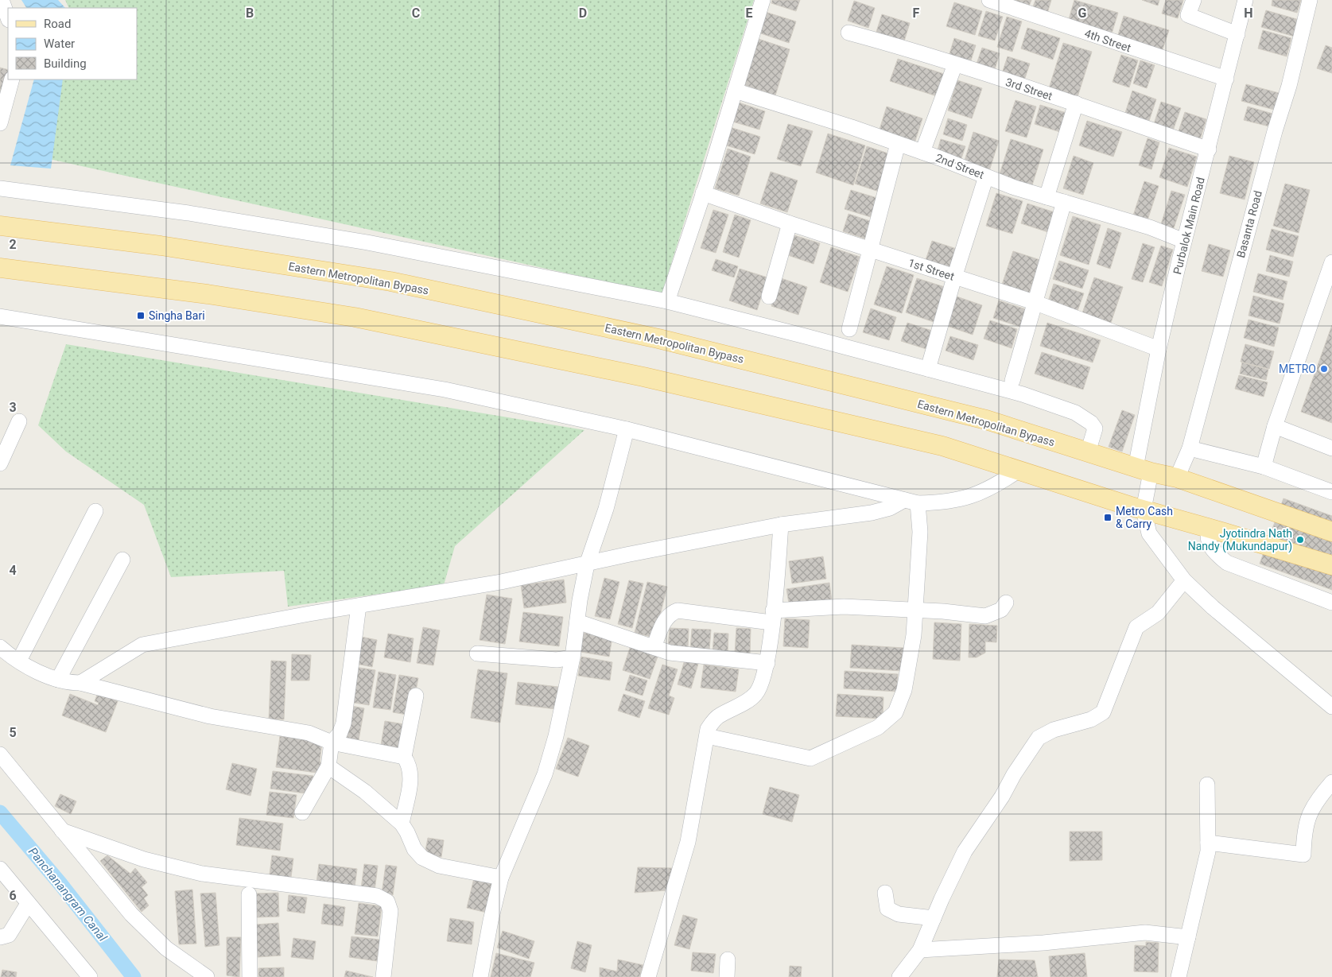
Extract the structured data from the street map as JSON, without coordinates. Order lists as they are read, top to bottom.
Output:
{
  "streets": {
    "main road": ["Eastern Metropolitan Bypass"],
    "street": [
      "4th Street",
      "3rd Street",
      "2nd Street",
      "Basanta Road",
      "Purbalok Main Road",
      "1st Street"
    ]
  },
  "crossings": [
    ["4th Street", "Purbalok Main Road"],
    ["3rd Street", "Purbalok Main Road"],
    ["2nd Street", "Purbalok Main Road"],
    ["Basanta Road", "Eastern Metropolitan Bypass"],
    ["Purbalok Main Road", "1st Street"],
    ["Purbalok Main Road", "Eastern Metropolitan Bypass"]
  ],
  "water": ["Panchanangram Canal"],
  "places": {
    "transit": ["Singha Bari", "Metro Cash & Carry"],
    "other": ["METRO", "Jyotindra Nath Nandy (Mukundapur)"]
  },
  "legend": ["Road", "Water", "Building"],
  "grid": {
    "columns": [
      "B",
      "C",
      "D",
      "E",
      "F",
      "G",
      "H"
    ],
    "rows": [
      "2",
      "3",
      "4",
      "5",
      "6"
    ]
  }
}
